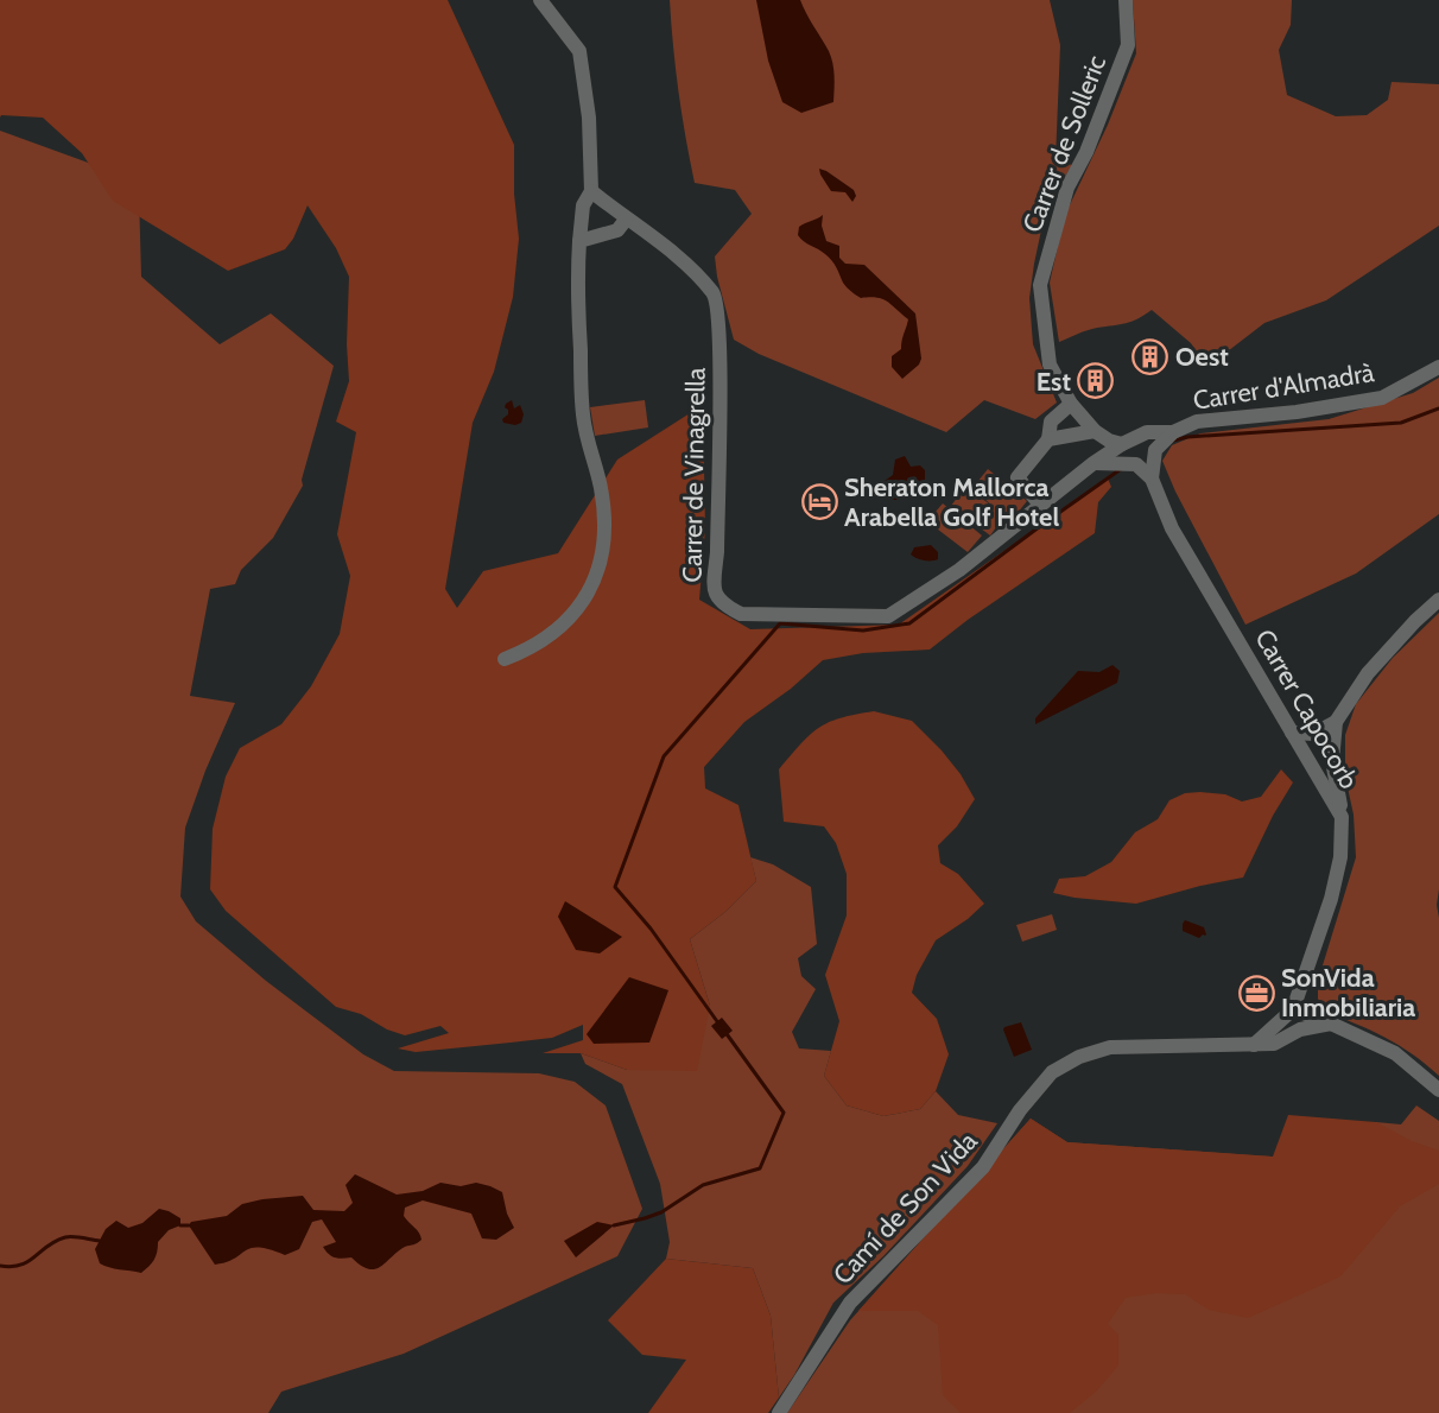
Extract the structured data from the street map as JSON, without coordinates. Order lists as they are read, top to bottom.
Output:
{
  "streets": {
    "street": [
      "Carrer de Solleric",
      "Carrer d'Almadrà",
      "Carrer de Vinagrella",
      "Carrer Capocorb",
      "Camí de Son Vida"
    ]
  },
  "crossings": [
    ["Carrer de Solleric", "Carrer d'Almadrà"],
    ["Carrer de Solleric", "Carrer de Vinagrella"],
    ["Carrer d'Almadrà", "Carrer de Vinagrella"],
    ["Carrer Capocorb", "Camí de Son Vida"]
  ],
  "places": {
    "building": ["Oest", "Est"],
    "hotel": ["Sheraton Mallorca Arabella Golf Hotel"],
    "office": ["SonVida Inmobiliaria"]
  }
}
